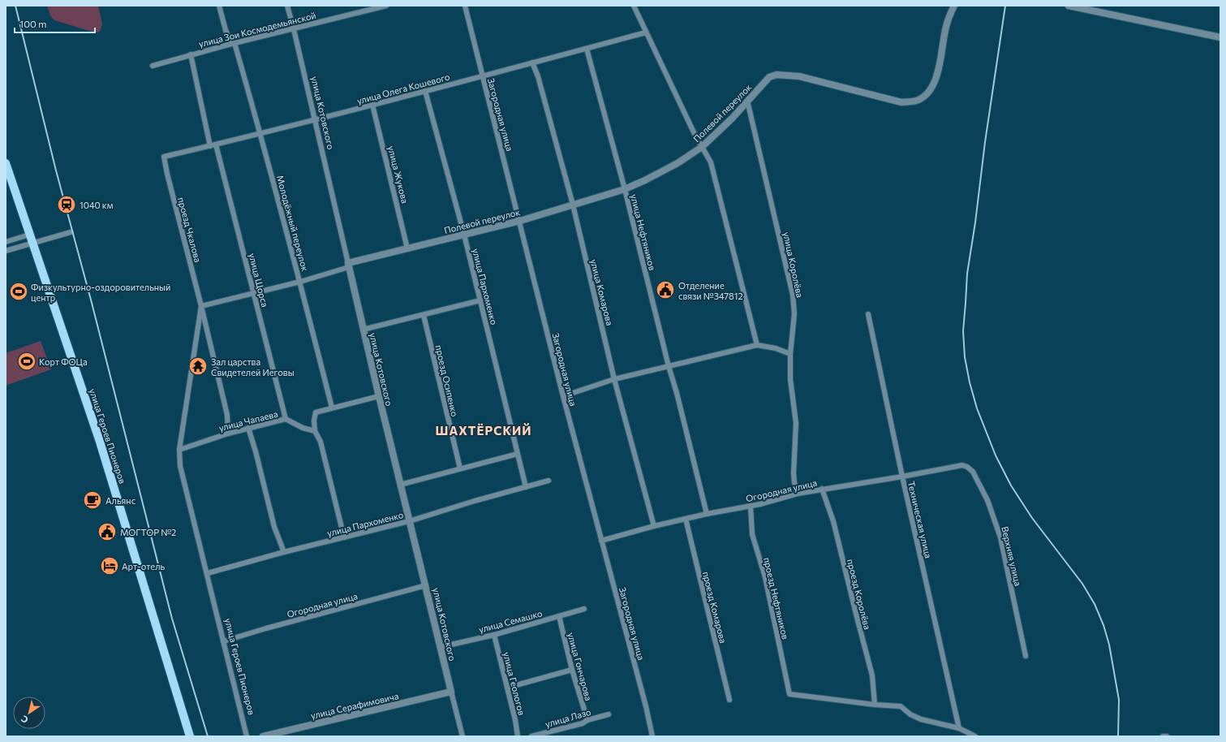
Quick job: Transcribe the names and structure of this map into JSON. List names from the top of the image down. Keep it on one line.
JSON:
{"streets":{"main road":["улица Героев Пионеров"],"street":["улица Зои Космодемьянской","улица Олега Кошевого","улица Котовского","Полевой переулок","Загородная улица","улица Жукова","Молодёжный переулок","проезд Чкалова","улица Нефтяников","улица Королёва","улица Щорса","улица Пархоменко","улица Комарова","проезд Осипенко","улица Чапаева","Огородная улица","Техническая улица","Верхняя улица","проезд Королёва","проезд Нефтяников","проезд Комарова","улица Семашко","улица Гончарова","улица Геологов","улица Серафимовича","улица Лазо"]},"crossings":[["улица Зои Космодемьянской","улица Котовского"],["улица Зои Космодемьянской","Молодёжный переулок"],["улица Олега Кошевого","улица Котовского"],["улица Олега Кошевого","Загородная улица"],["улица Олега Кошевого","улица Жукова"],["улица Олега Кошевого","Молодёжный переулок"],["улица Олега Кошевого","проезд Чкалова"],["улица Олега Кошевого","улица Нефтяников"],["улица Олега Кошевого","улица Щорса"],["улица Олега Кошевого","улица Пархоменко"],["улица Олега Кошевого","улица Комарова"],["улица Котовского","Полевой переулок"],["улица Котовского","улица Пархоменко"],["улица Котовского","Огородная улица"],["улица Котовского","улица Семашко"],["улица Котовского","улица Серафимовича"],["Полевой переулок","Загородная улица"],["Полевой переулок","улица Жукова"],["Полевой переулок","Молодёжный переулок"],["Полевой переулок","проезд Чкалова"],["Полевой переулок","улица Нефтяников"],["Полевой переулок","улица Королёва"],["Полевой переулок","улица Щорса"],["Полевой переулок","улица Пархоменко"],["Полевой переулок","улица Комарова"],["Загородная улица","Огородная улица"],["проезд Чкалова","улица Чапаева"],["проезд Чкалова","улица Героев Пионеров"],["улица Нефтяников","Огородная улица"],["улица Королёва","Огородная улица"],["улица Щорса","улица Чапаева"],["улица Пархоменко","улица Героев Пионеров"],["улица Комарова","Огородная улица"],["улица Чапаева","улица Героев Пионеров"],["улица Героев Пионеров","Огородная улица"],["Огородная улица","Техническая улица"],["Огородная улица","Верхняя улица"],["Огородная улица","проезд Королёва"],["Огородная улица","проезд Нефтяников"],["Огородная улица","проезд Комарова"],["проезд Королёва","проезд Нефтяников"],["улица Семашко","улица Гончарова"],["улица Семашко","улица Геологов"],["улица Гончарова","улица Лазо"]],"districts":["ШАХТЁРСКИЙ"],"places":{"station":["1040 км"],"public building":["Отделение связи №347812","МОГТОР №2"],"sports":["Физкультурно-оздоровительный центр","Корт ФОЦа"],"temple":["Зал царства Свидетелей Иеговы"],"cafe":["Альянс"],"hotel":["Арт-отель"]},"scale_bar":"100 m","north":"bottom left"}
